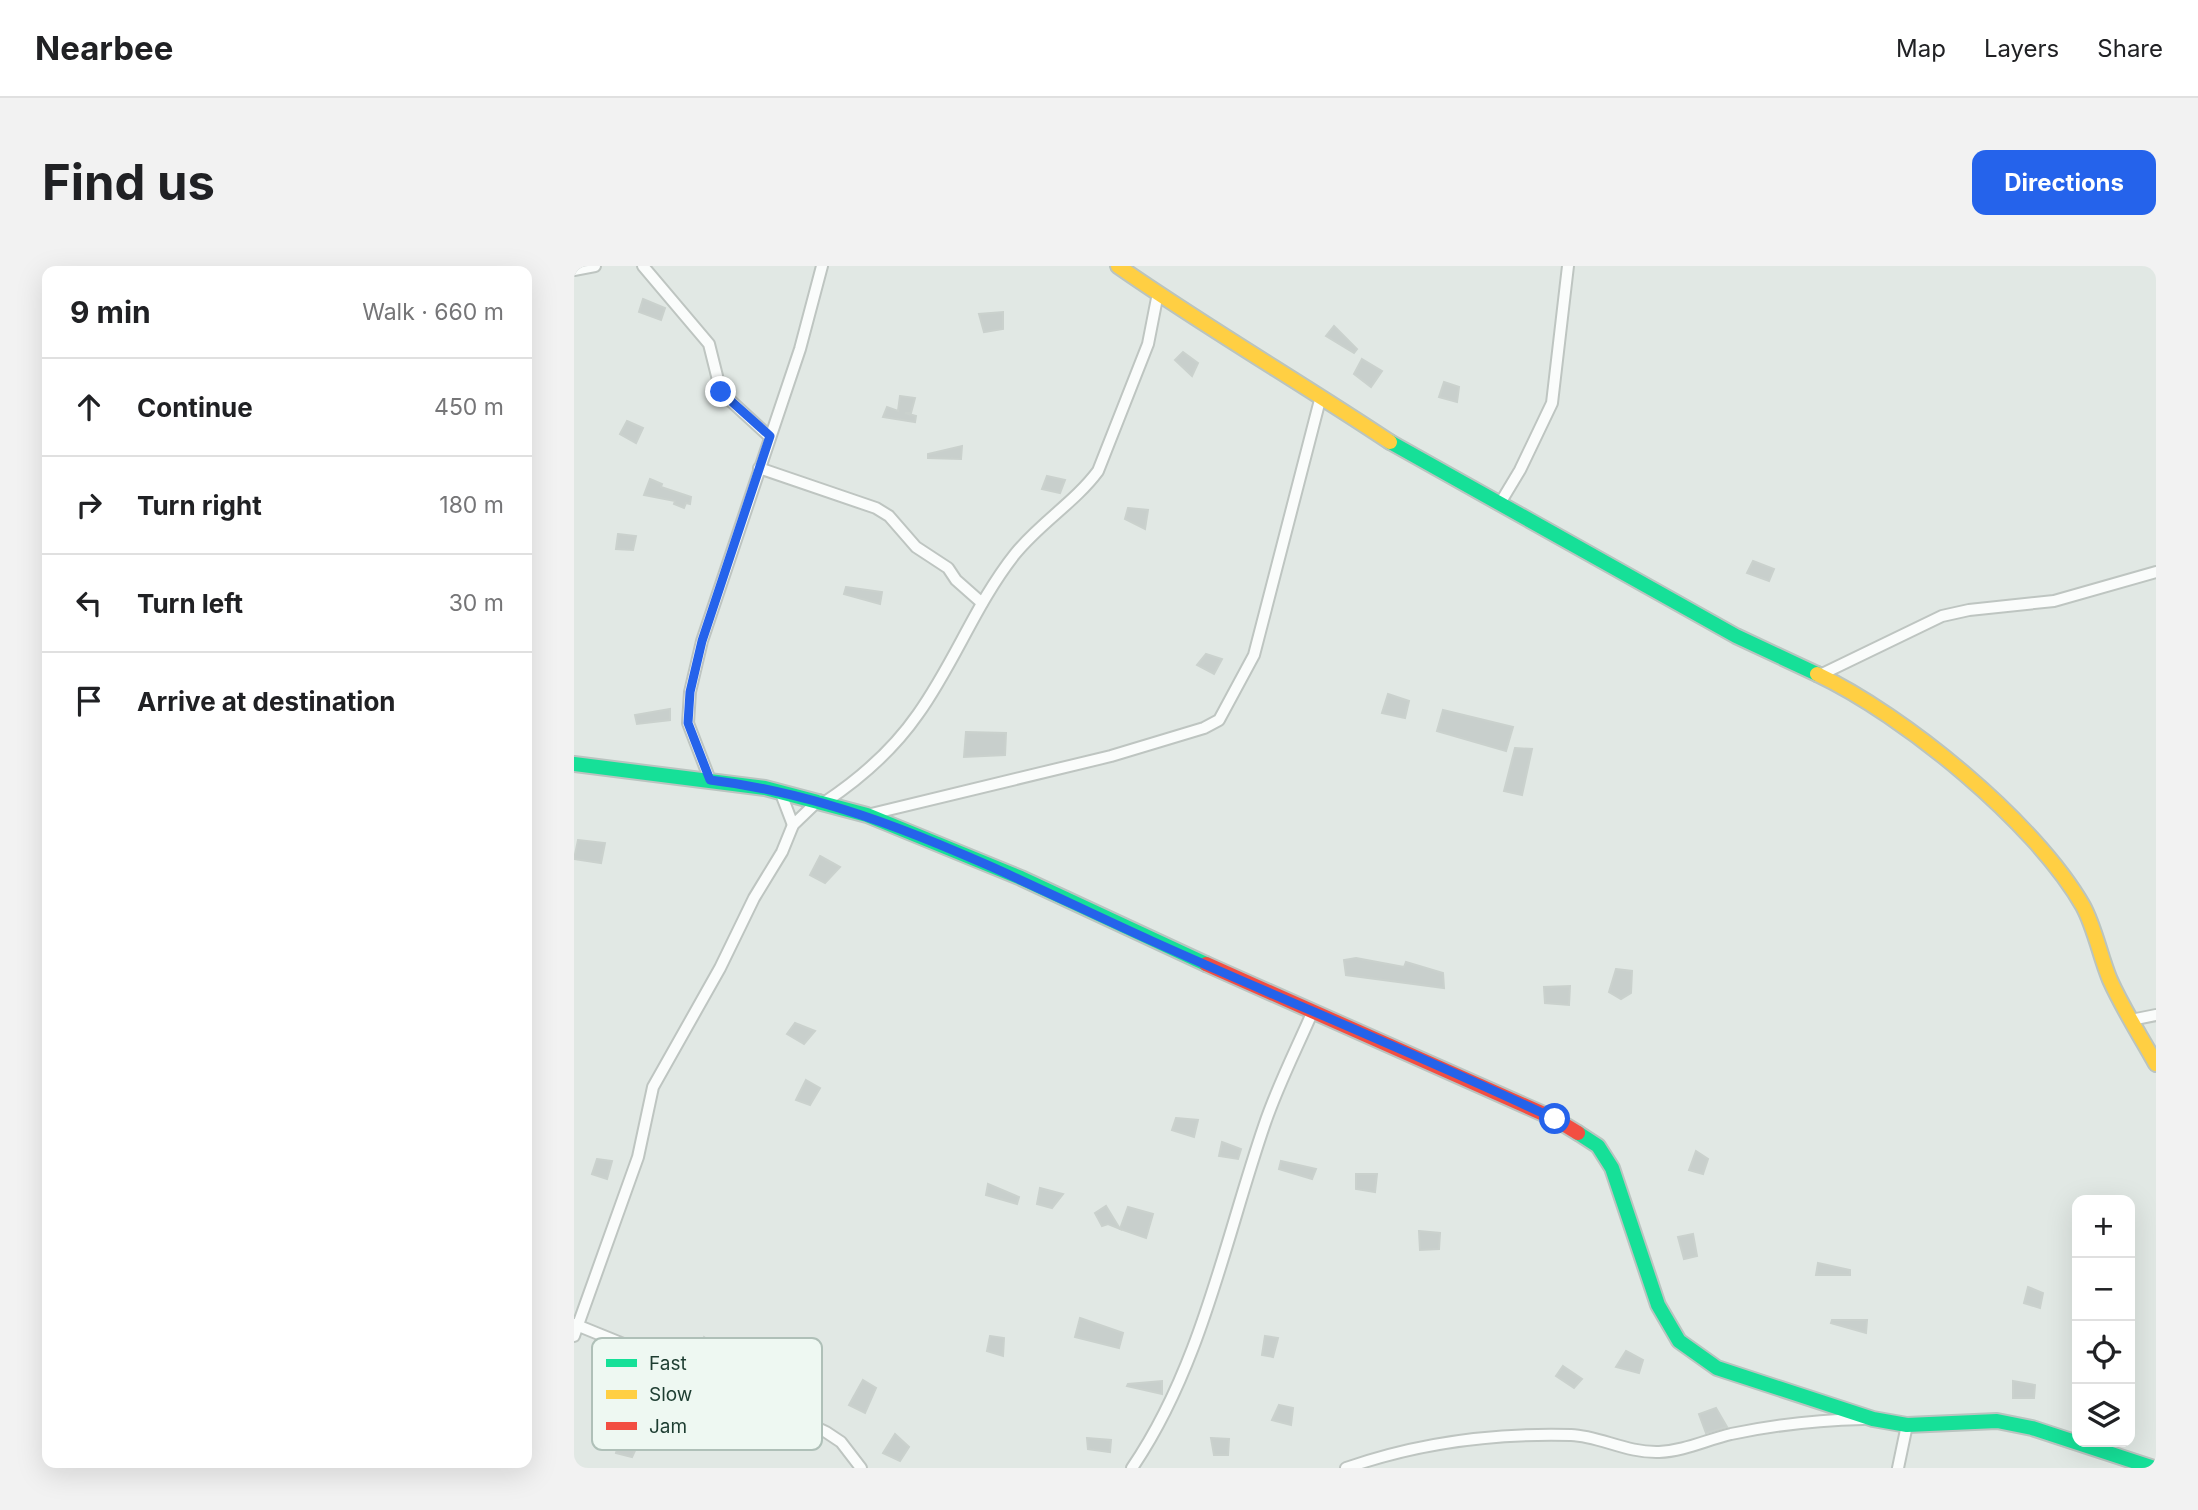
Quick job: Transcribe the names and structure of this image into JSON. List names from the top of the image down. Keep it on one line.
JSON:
{"legend":["Fast","Slow","Jam"],"page":{"header":"Nearbee","nav":["Map","Layers","Share"],"buttons":"Directions","title":"Find us","heading":["9 min","Walk · 660 m"],"list":[["Continue","450 m"],["Turn right","180 m"],["Turn left","30 m"],"Arrive at destination"],"map_buttons":["+","−"]}}
